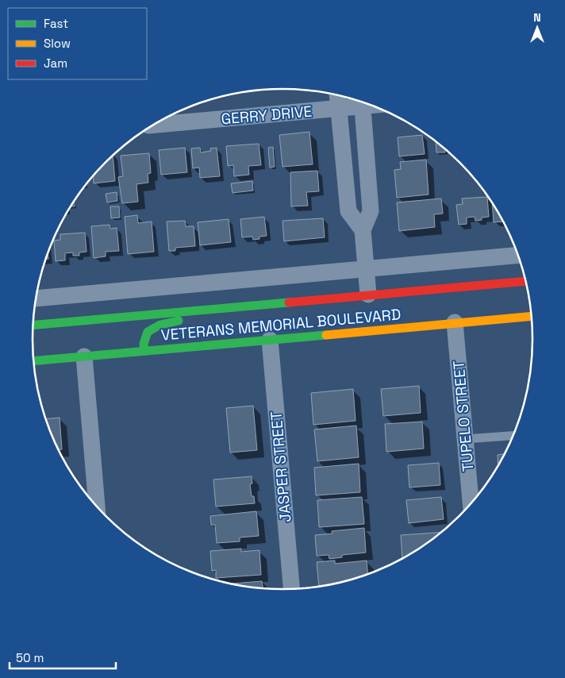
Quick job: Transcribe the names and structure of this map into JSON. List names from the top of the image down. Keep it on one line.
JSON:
{"streets":{"main road":["VETERANS MEMORIAL BOULEVARD"],"street":["GERRY DRIVE","TUPELO STREET","JASPER STREET"]},"crossings":[["VETERANS MEMORIAL BOULEVARD","TUPELO STREET"],["VETERANS MEMORIAL BOULEVARD","JASPER STREET"]],"legend":["Fast","Slow","Jam"],"scale_bar":"50 m","north":"top"}
